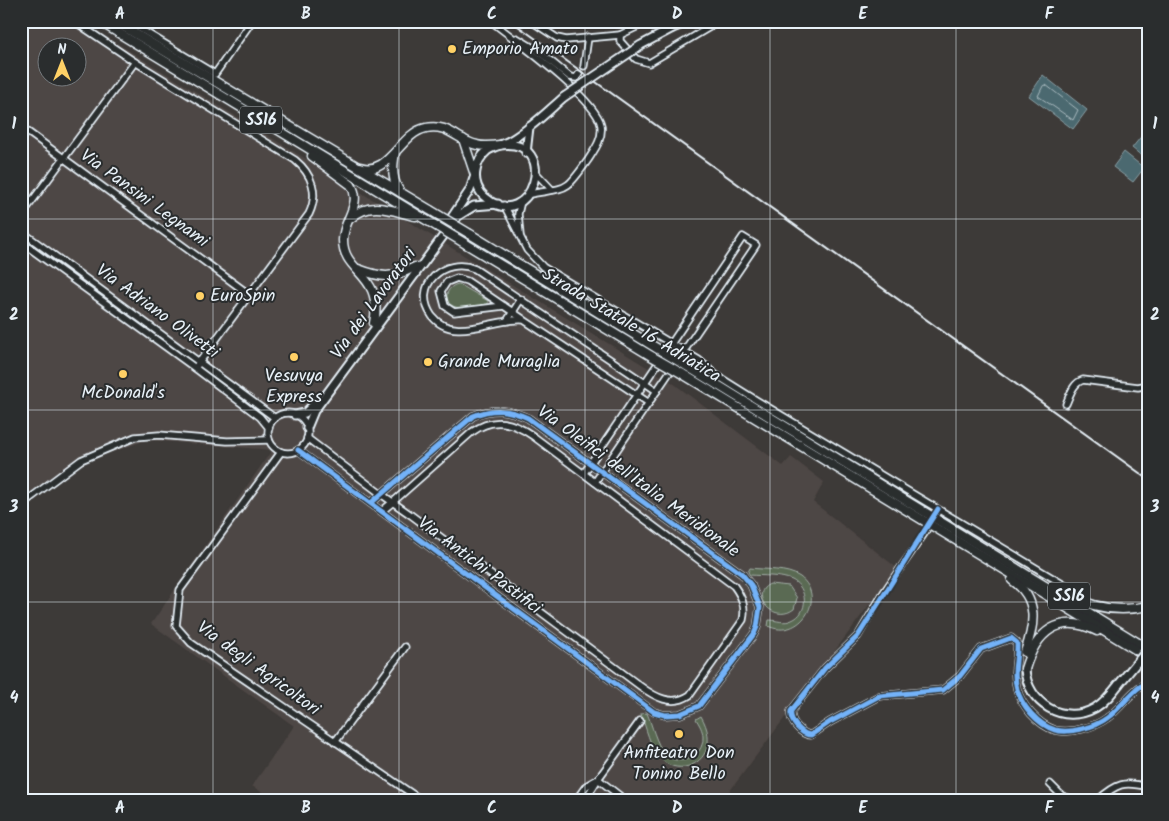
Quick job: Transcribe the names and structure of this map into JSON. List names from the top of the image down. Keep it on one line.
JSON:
{"streets":{"highway":["SS16","Strada Statale 16 Adriatica"],"main road":["Via dei Lavoratori"],"street":["Via Pansini Legnami","Via Adriano Olivetti","Via Oleifici dell'Italia Meridionale","Via Antichi Pastifici","Via degli Agricoltori"]},"crossings":[["SS16","Strada Statale 16 Adriatica"],["Via Adriano Olivetti","Via Antichi Pastifici"],["Via Adriano Olivetti","Via degli Agricoltori"],["Via Oleifici dell'Italia Meridionale","Via Antichi Pastifici"],["Via Antichi Pastifici","Via degli Agricoltori"]],"places":["Emporio Amato","EuroSpin","Vesuvya Express","Grande Muraglia","McDonald's","Anfiteatro Don Tonino Bello"],"north":"top","grid":{"columns":["A","B","C","D","E","F"],"rows":["1","2","3","4"]}}
